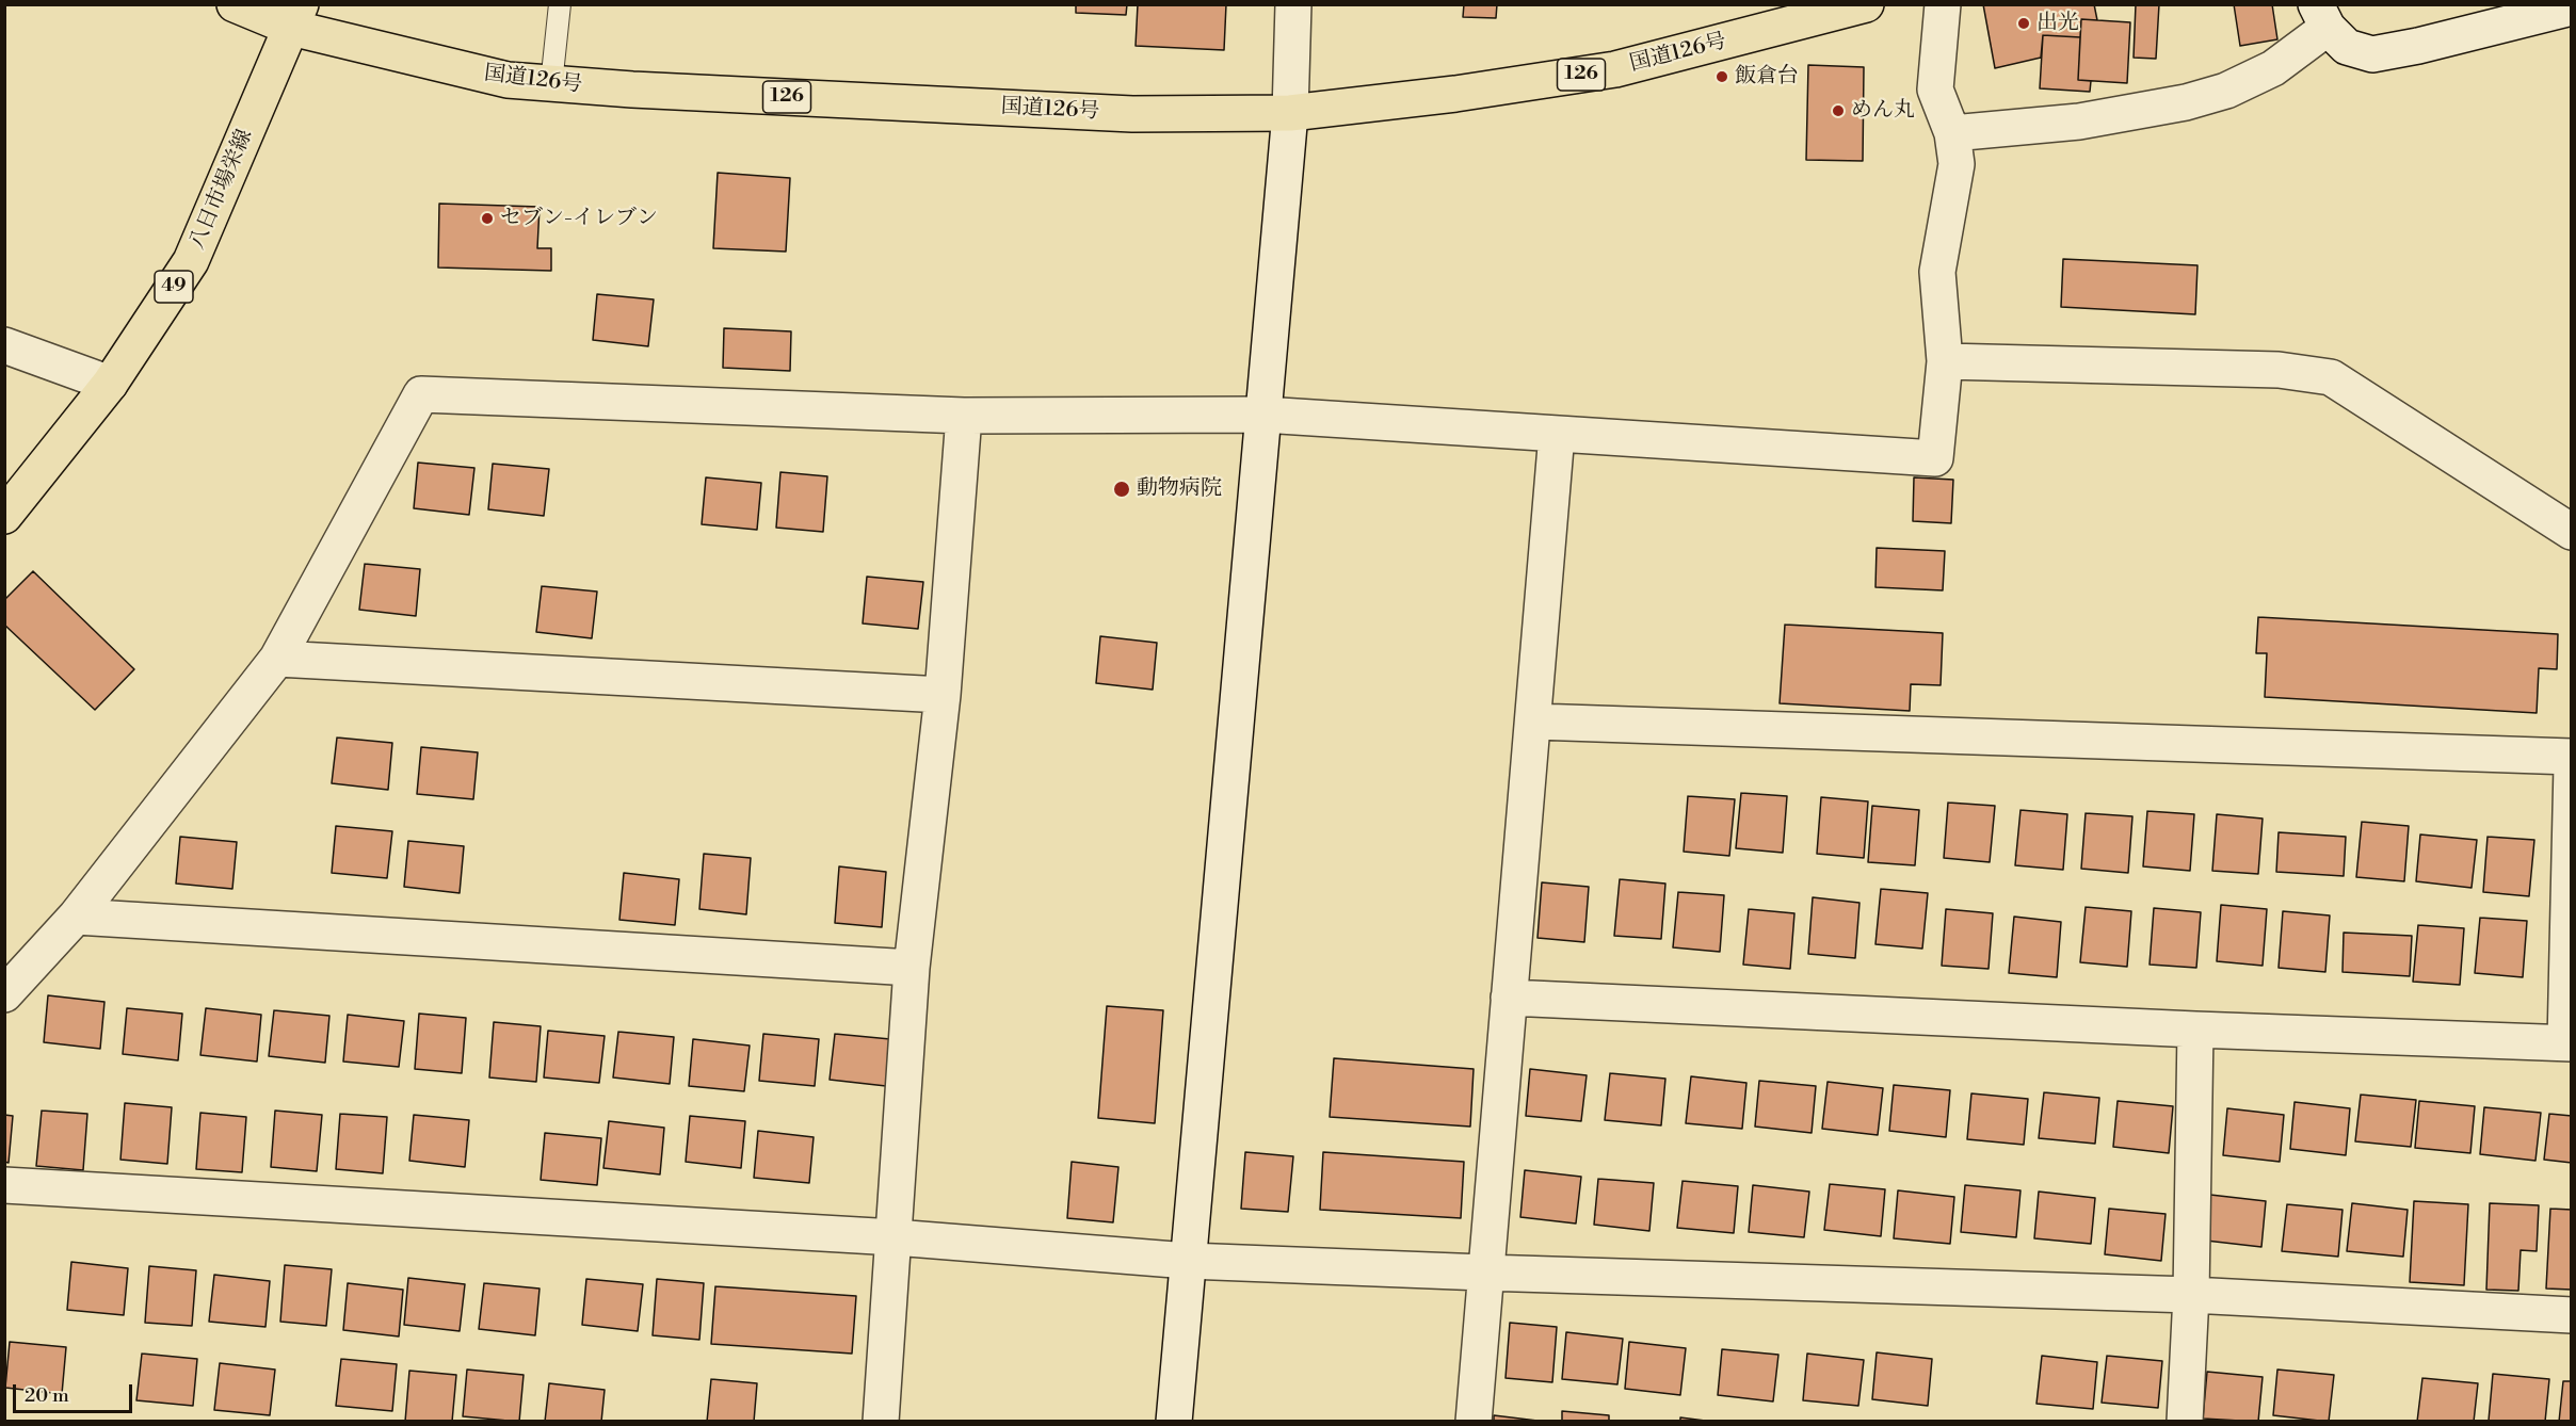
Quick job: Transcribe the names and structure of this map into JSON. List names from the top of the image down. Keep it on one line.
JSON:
{"streets":{"main road":["国道126号","126","八日市場栄線","49"]},"crossings":[["国道126号","八日市場栄線"]],"places":["出光","飯倉台","めん丸","セブン-イレブン","動物病院"],"scale_bar":"20 m"}
